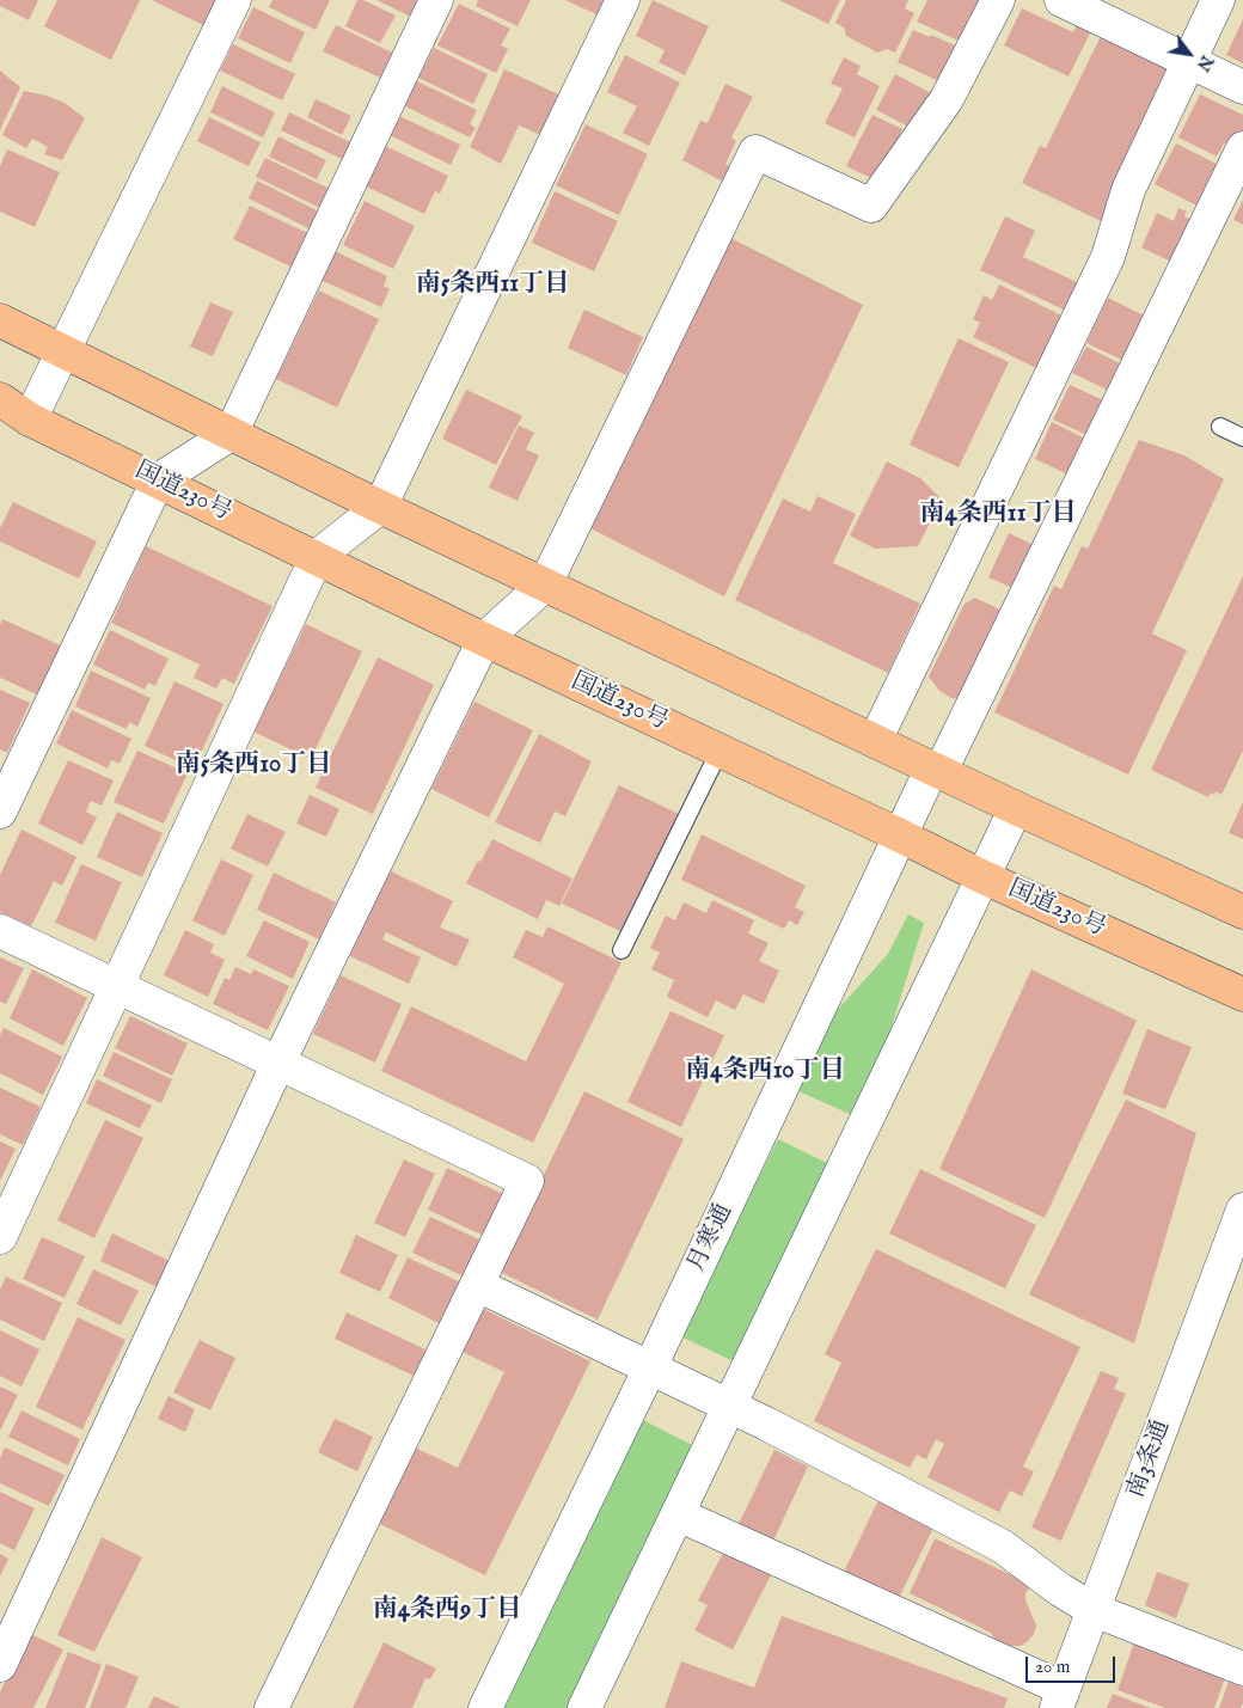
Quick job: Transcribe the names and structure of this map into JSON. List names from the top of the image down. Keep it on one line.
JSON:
{"streets":{"highway":["国道230号"],"street":["月寒通","南3条通"]},"crossings":[["国道230号","月寒通"]],"districts":["南5条西11丁目","南4条西11丁目","南5条西10丁目","南4条西10丁目","南4条西9丁目"],"scale_bar":"20 m","north":"bottom right"}
